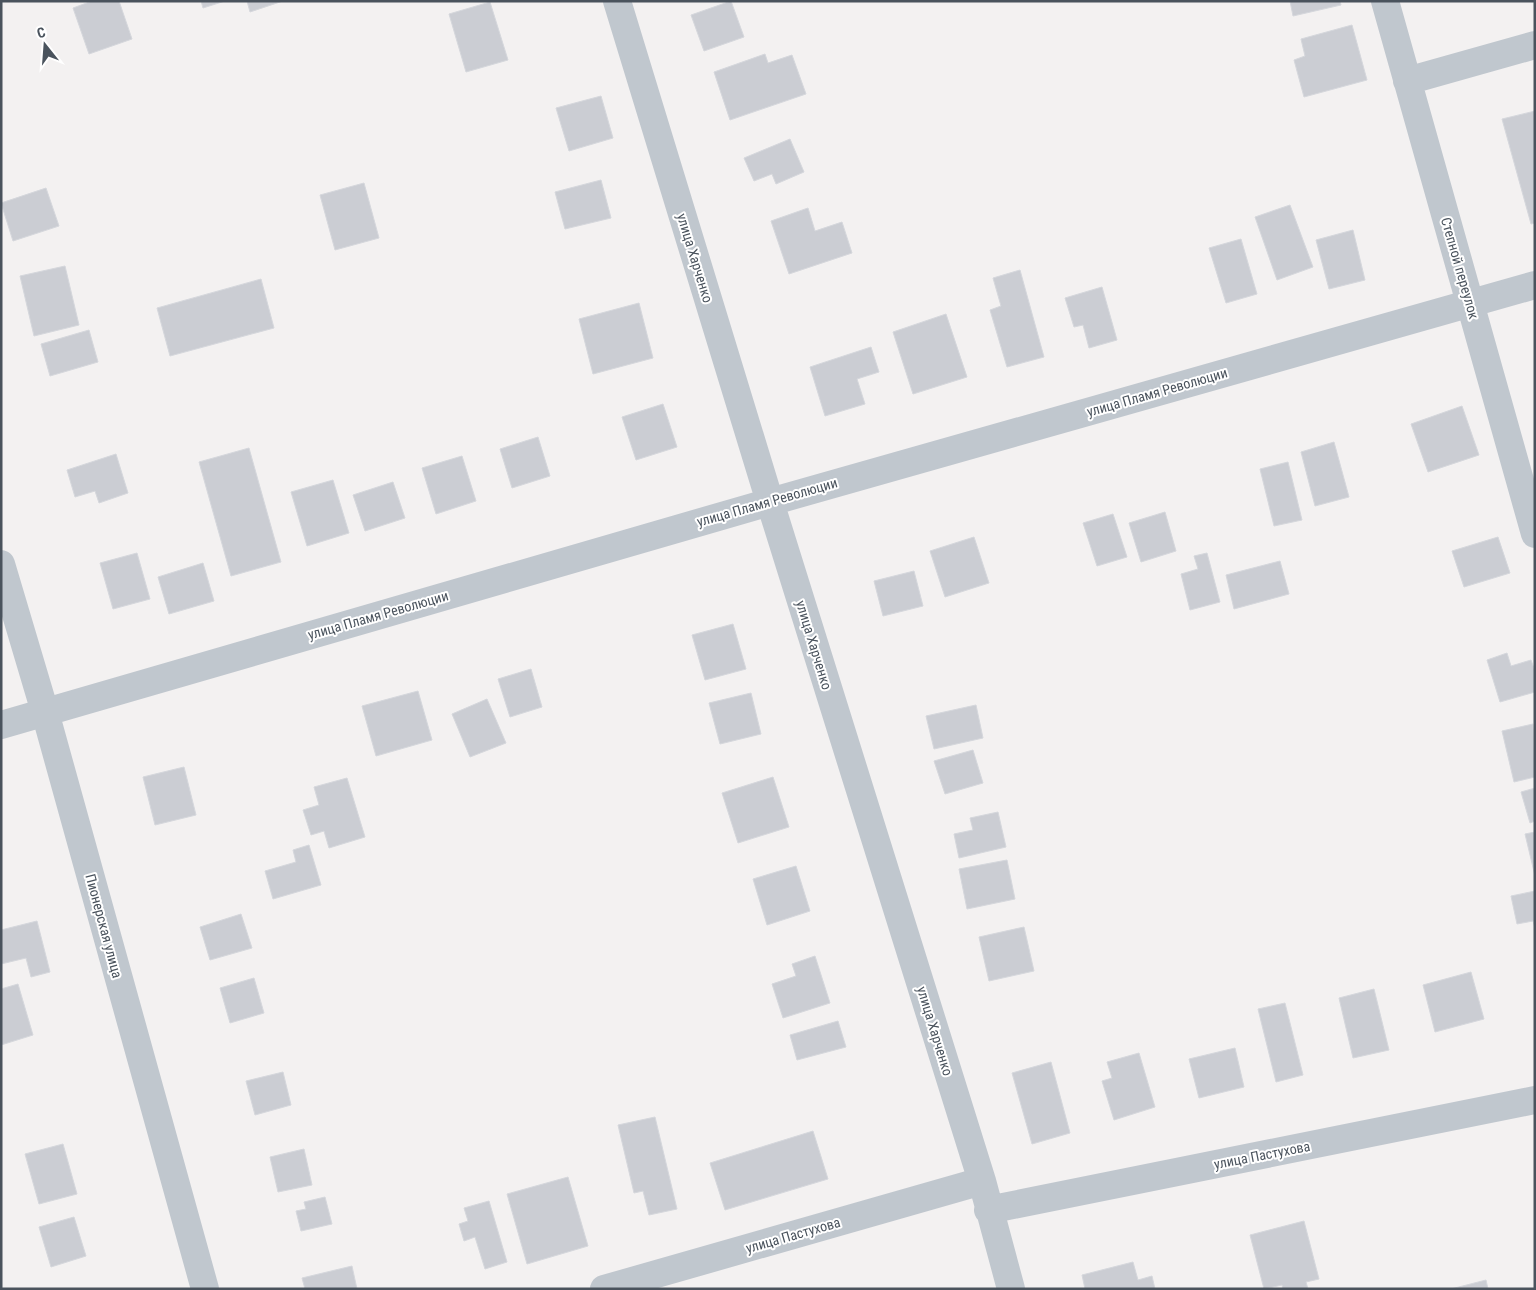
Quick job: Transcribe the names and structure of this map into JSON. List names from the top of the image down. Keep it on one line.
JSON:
{"streets":{"street":["улица Харченко","Степной переулок","улица Пламя Революции","Пионерская улица","улица Пастухова"]},"crossings":[["улица Харченко","улица Пламя Революции"],["улица Харченко","улица Пастухова"],["Степной переулок","улица Пламя Революции"],["улица Пламя Революции","Пионерская улица"]],"north":"top"}
